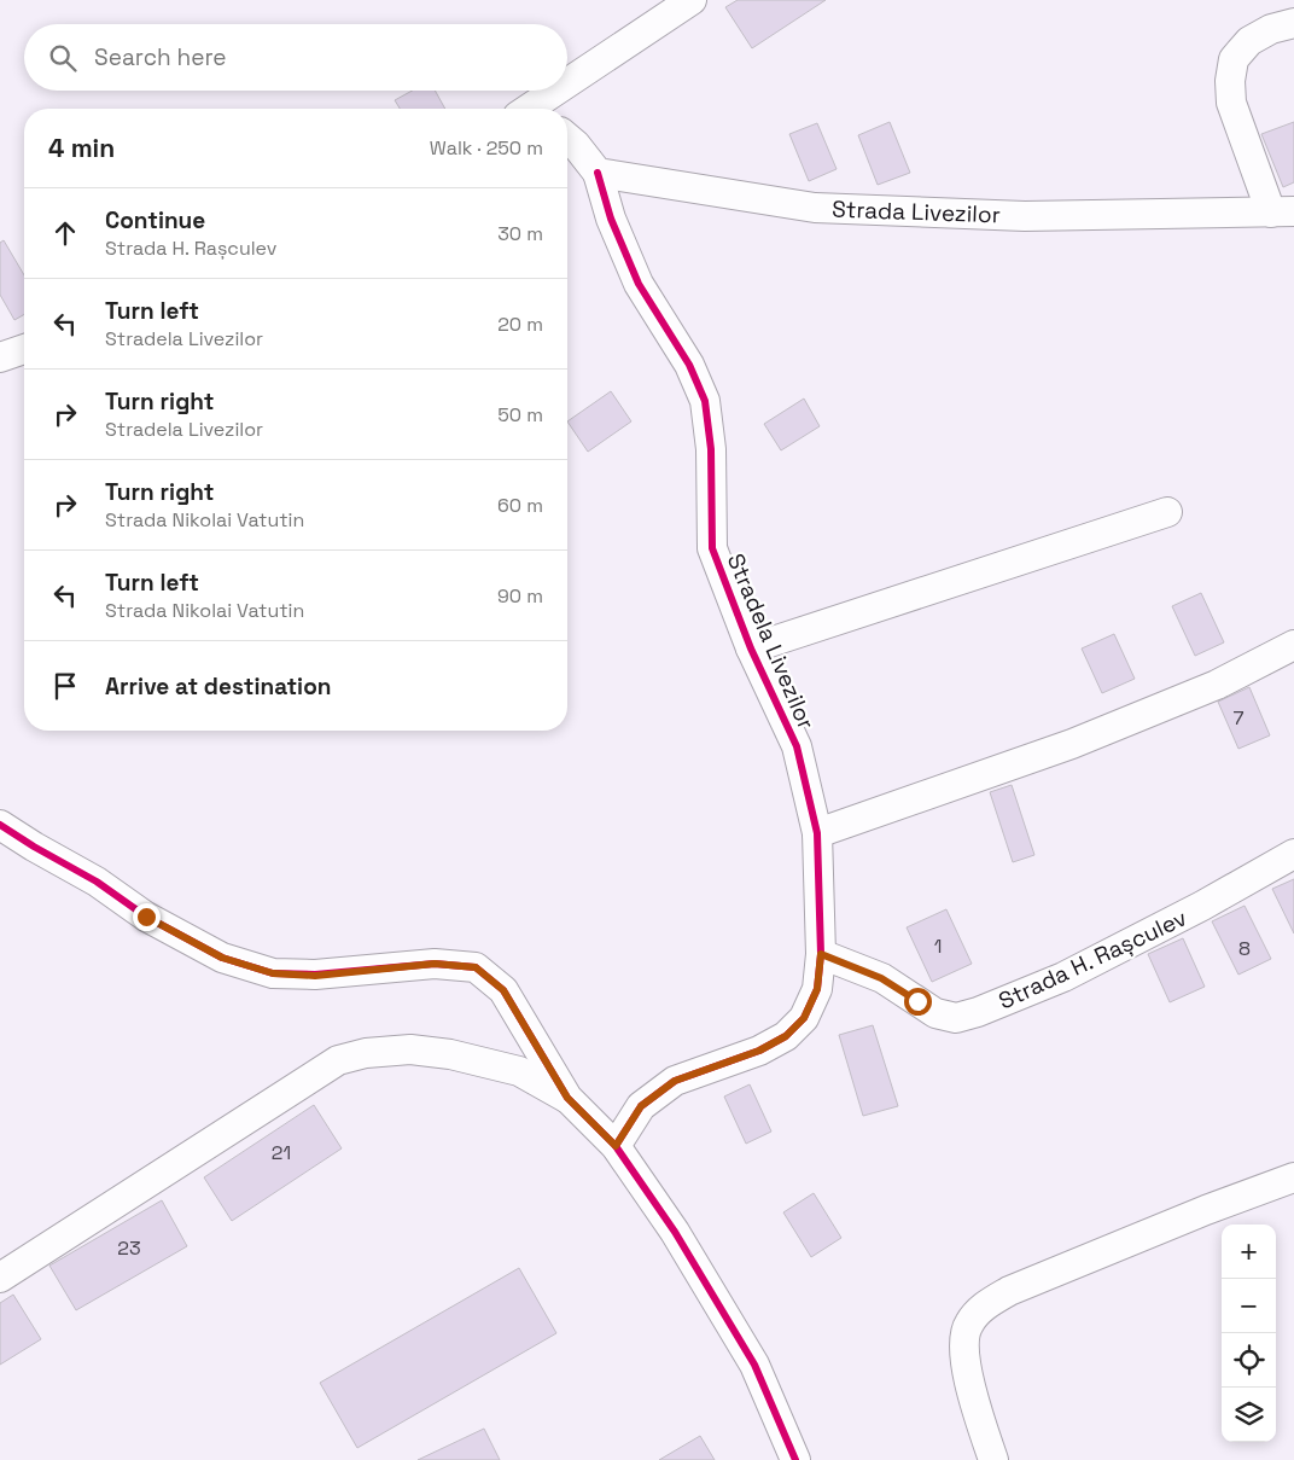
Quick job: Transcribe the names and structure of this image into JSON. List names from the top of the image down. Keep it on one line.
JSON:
{"streets":{"street":["Strada Livezilor","Stradela Livezilor","Strada H. Rașculev"]},"crossings":[["Strada Livezilor","Stradela Livezilor"],["Stradela Livezilor","Strada H. Rașculev"]],"house_numbers":["7","1","8","21","23"],"page":{"search":"Search here","heading":["4 min","Walk · 250 m"],"list":[["Continue","Strada H. Rașculev","30 m"],["Turn left","Stradela Livezilor","20 m"],["Turn right","Stradela Livezilor","50 m"],["Turn right","Strada Nikolai Vatutin","60 m"],["Turn left","Strada Nikolai Vatutin","90 m"],"Arrive at destination"],"map_buttons":["+","−"]}}
